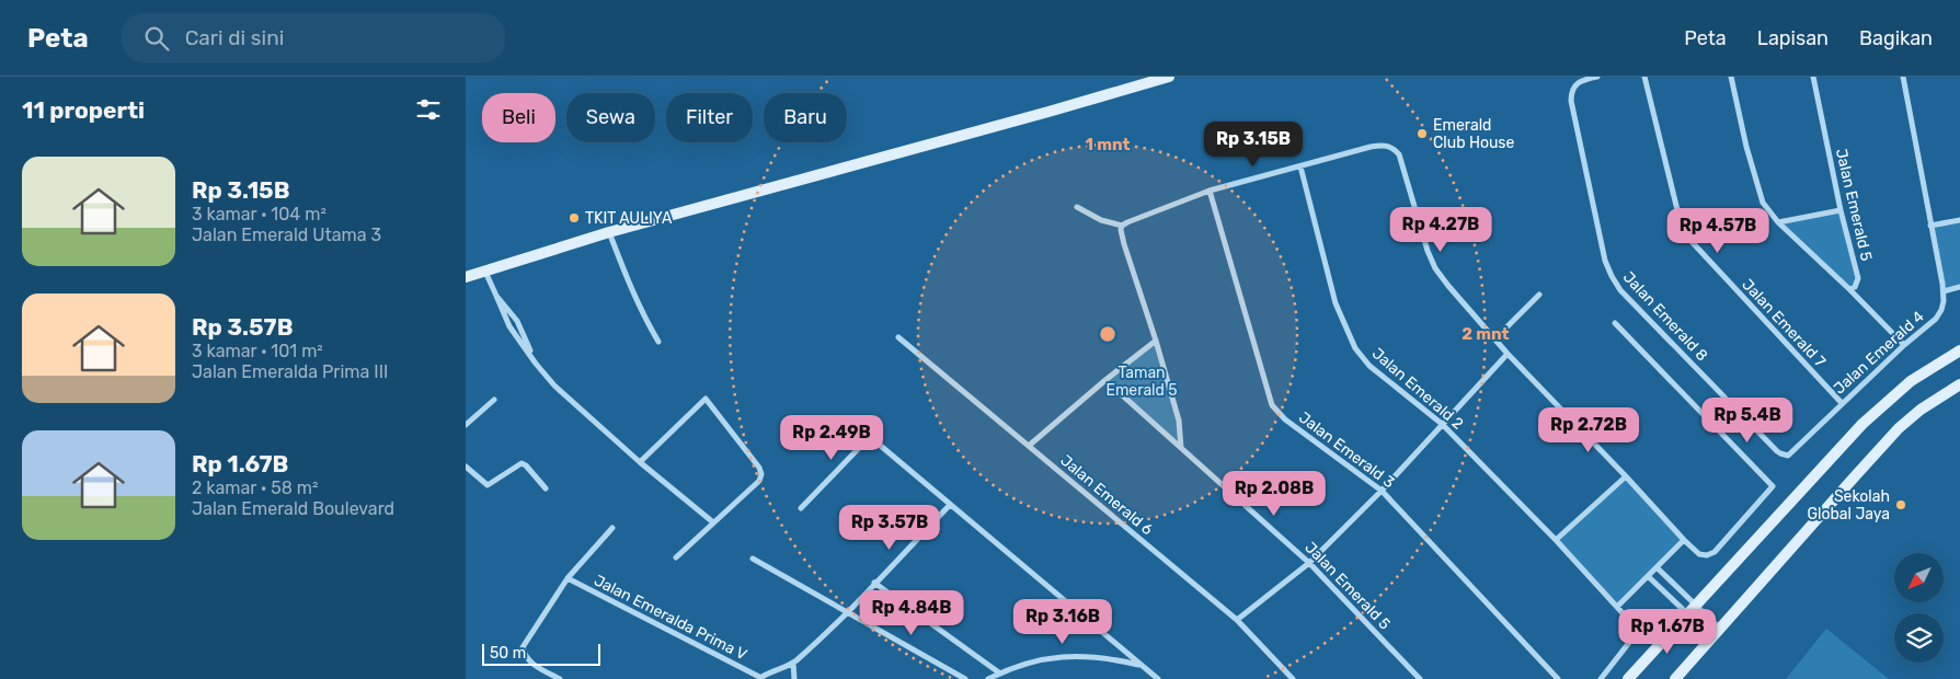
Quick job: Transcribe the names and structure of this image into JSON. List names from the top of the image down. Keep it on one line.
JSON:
{"streets":{"street":["Jalan Emerald 5","Jalan Emerald 8","Jalan Emerald 7","Jalan Emerald 4","Jalan Emerald 2","Jalan Emerald 3","Jalan Emerald 6","Jalan Emeralda Prima V"]},"crossings":[["Jalan Emerald 8","Jalan Emerald 4"],["Jalan Emerald 7","Jalan Emerald 4"]],"parks":["Taman Emerald 5"],"places":["Emerald Club House","TKIT AULIYA","Sekolah Global Jaya"],"scale_bar":"50 m","north":"bottom left","page":{"header":"Peta","search":"Cari di sini","nav":["Peta","Lapisan","Bagikan"],"heading":"11 properti","chip":["Beli","Sewa","Filter","Baru"],"price":["Rp 3.15B","Rp 4.27B","Rp 4.57B","Rp 5.4B","Rp 2.72B","Rp 2.49B","Rp 2.08B","Rp 3.57B","Rp 4.84B","Rp 3.16B","Rp 1.67B"],"list":[{"name":"Rp 3.15B","note":"3 kamar · 104 m² · Jalan Emerald Utama 3"},{"name":"Rp 3.57B","note":"3 kamar · 101 m² · Jalan Emeralda Prima III"},{"name":"Rp 1.67B","note":"2 kamar · 58 m² · Jalan Emerald Boulevard"}],"scale":"50 m"},"rings":["1 mnt","2 mnt"]}
